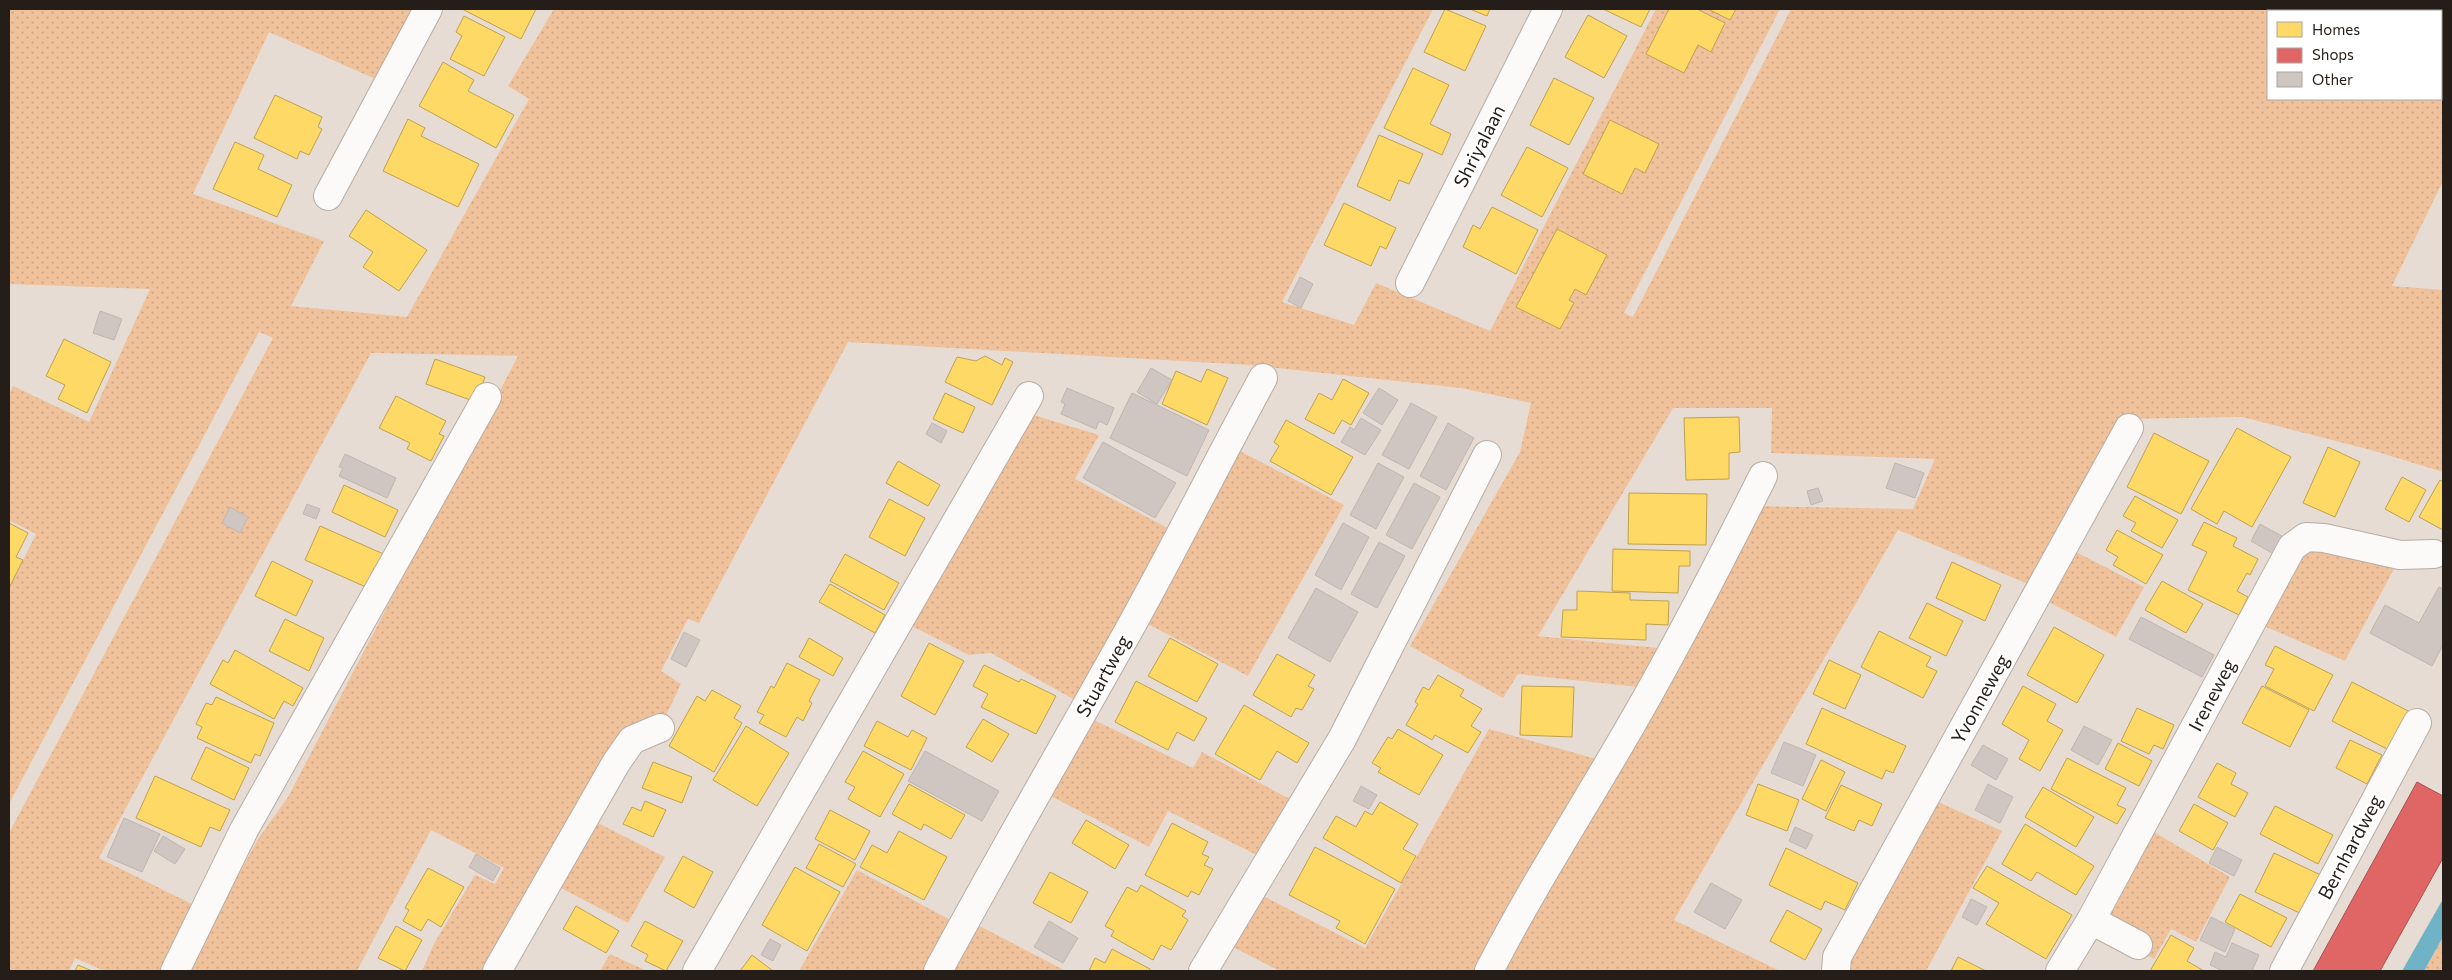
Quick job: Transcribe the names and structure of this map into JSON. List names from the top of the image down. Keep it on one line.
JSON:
{"streets":{"street":["Shriyalaan","Stuartweg","Ireneweg","Yvonneweg","Bernhardweg"]},"legend":["Homes","Shops","Other"]}
